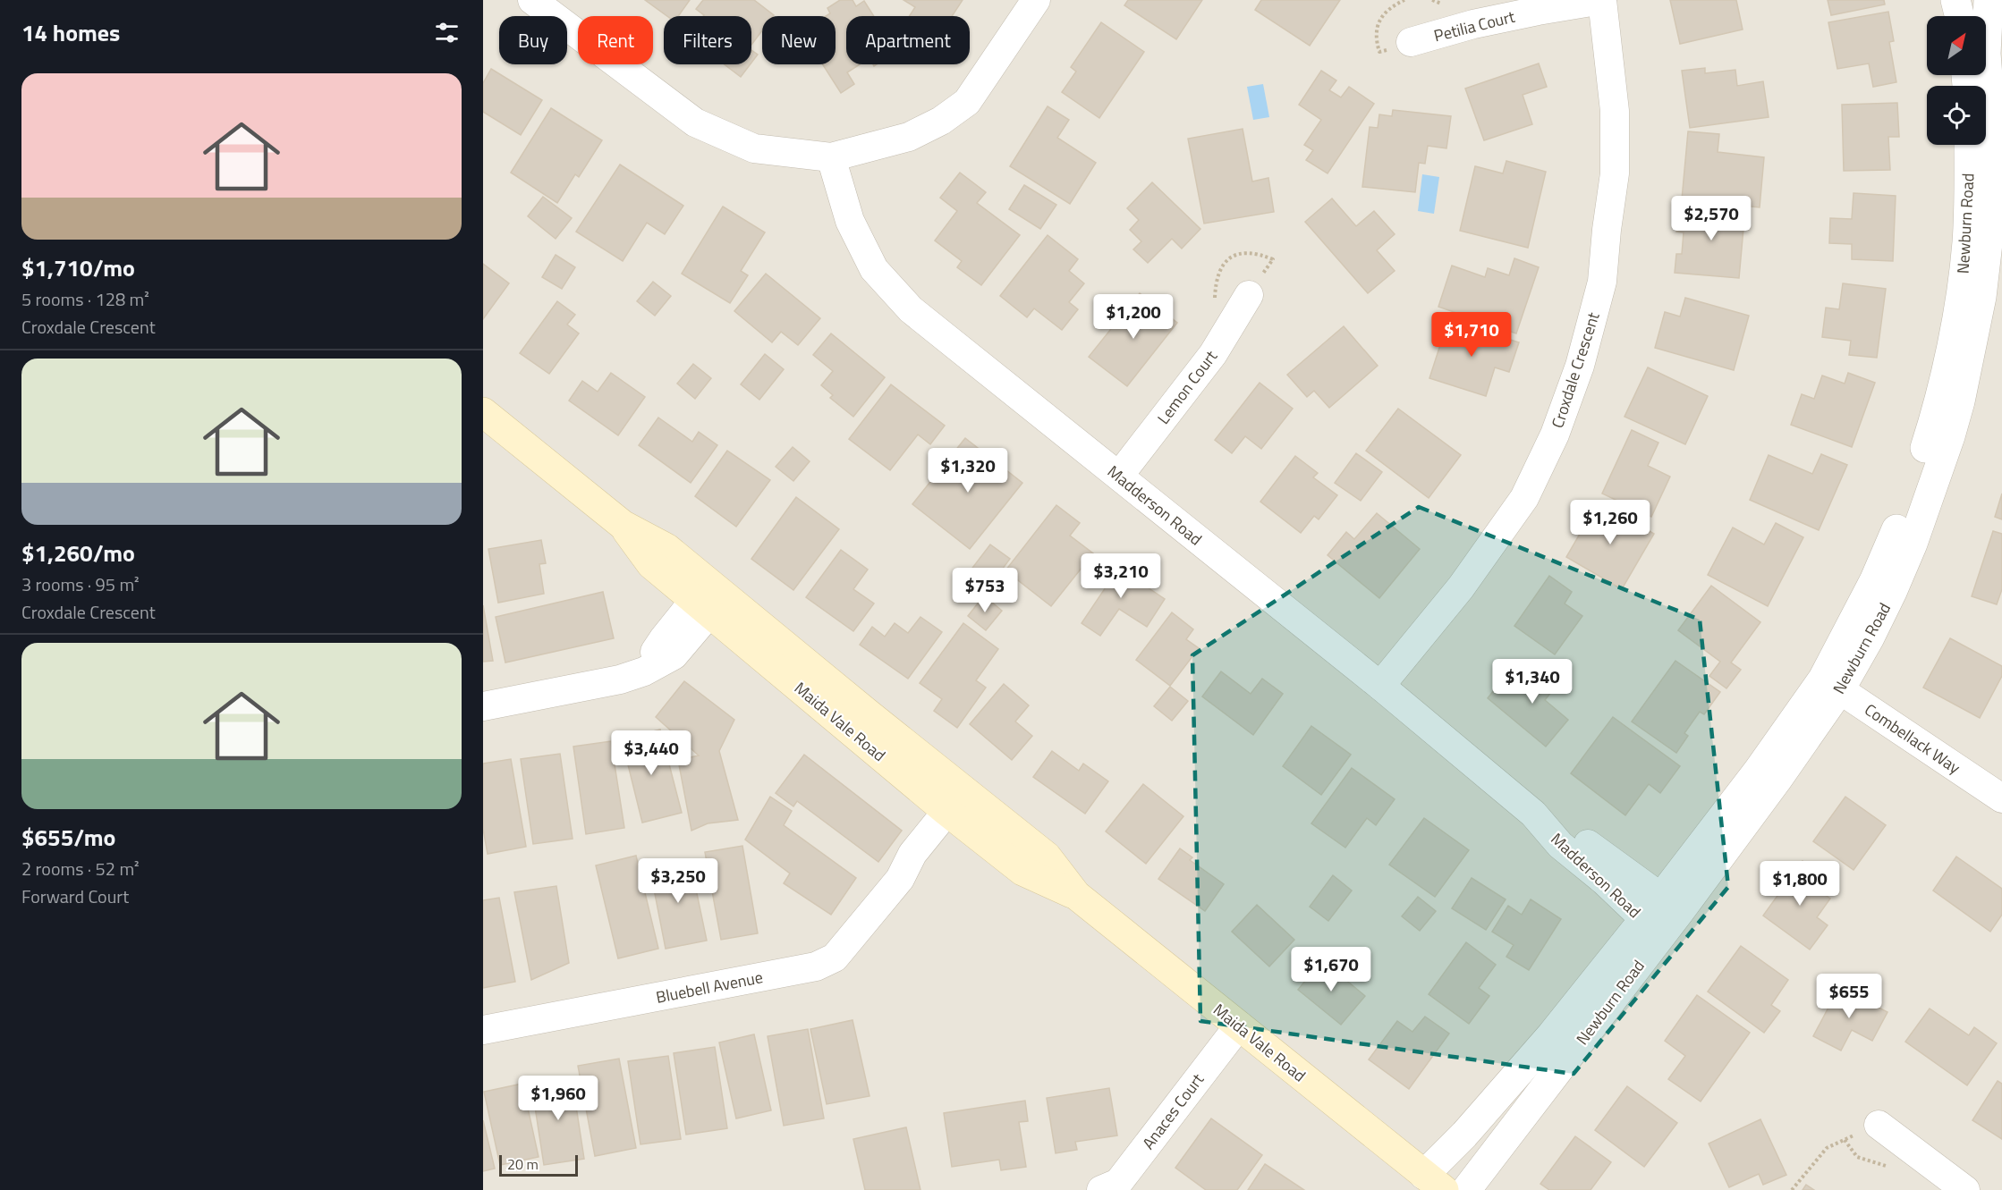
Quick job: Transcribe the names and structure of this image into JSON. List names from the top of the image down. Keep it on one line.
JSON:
{"streets":{"main road":["Maida Vale Road"],"street":["Petilia Court","Newburn Road","Croxdale Crescent","Lemon Court","Madderson Road","Combellack Way","Bluebell Avenue","Anaces Court"]},"crossings":[["Petilia Court","Croxdale Crescent"],["Newburn Road","Madderson Road"],["Newburn Road","Maida Vale Road"],["Newburn Road","Combellack Way"],["Croxdale Crescent","Madderson Road"],["Lemon Court","Madderson Road"],["Maida Vale Road","Bluebell Avenue"],["Maida Vale Road","Anaces Court"]],"scale_bar":"20 m","north":"top right","page":{"heading":"14 homes","chip":["Buy","Rent","Filters","New","Apartment"],"list":[{"name":"$1,710/mo","note":"5 rooms · 128 m² · Croxdale Crescent"},{"name":"$1,260/mo","note":"3 rooms · 95 m² · Croxdale Crescent"},{"name":"$655/mo","note":"2 rooms · 52 m² · Forward Court"}],"price":["$2,570","$1,200","$1,710","$1,320","$1,260","$3,210","$753","$1,340","$3,440","$3,250","$1,800","$1,670","$655","$1,960"],"scale":"20 m"}}
